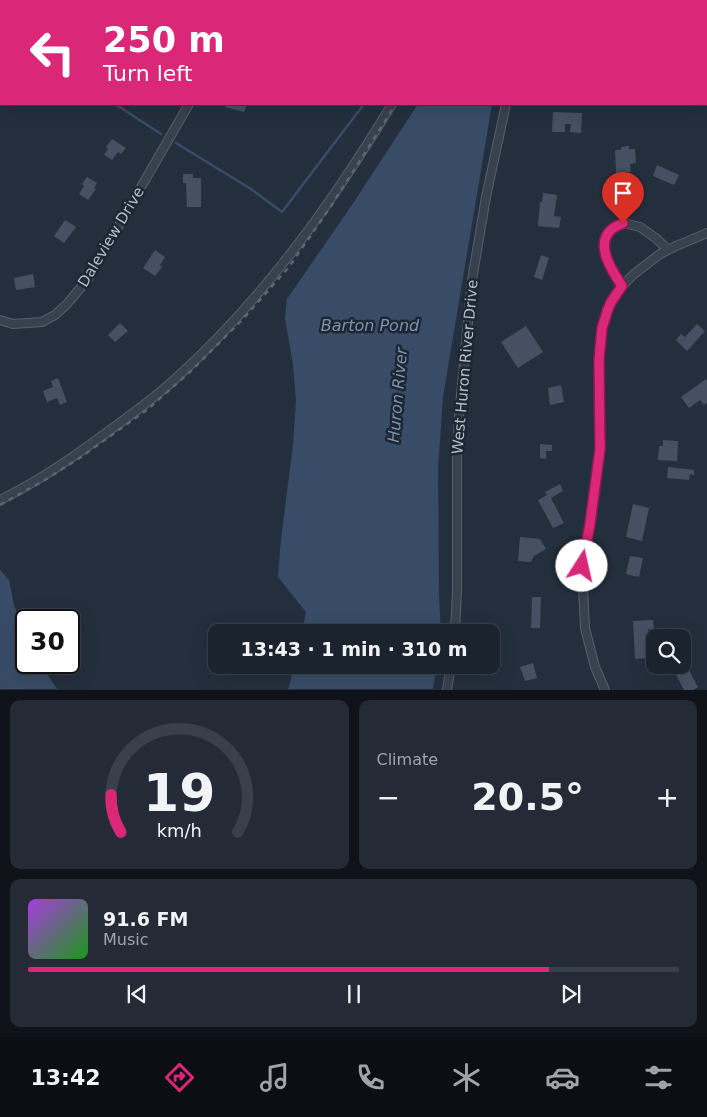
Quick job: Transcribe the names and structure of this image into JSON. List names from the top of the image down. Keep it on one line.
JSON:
{"streets":{"street":["Daleview Drive","West Huron River Drive"]},"water":["Barton Pond","Huron River"],"page":{"turn":["250 m","Turn left"],"limit":"30","trip":"13:43 · 1 min · 310 m","tile":"Climate","heat":["−","20.5°","+"],"song":["91.6 FM","Music"],"tabs":"13:42","gauge":["19","km/h"]}}
